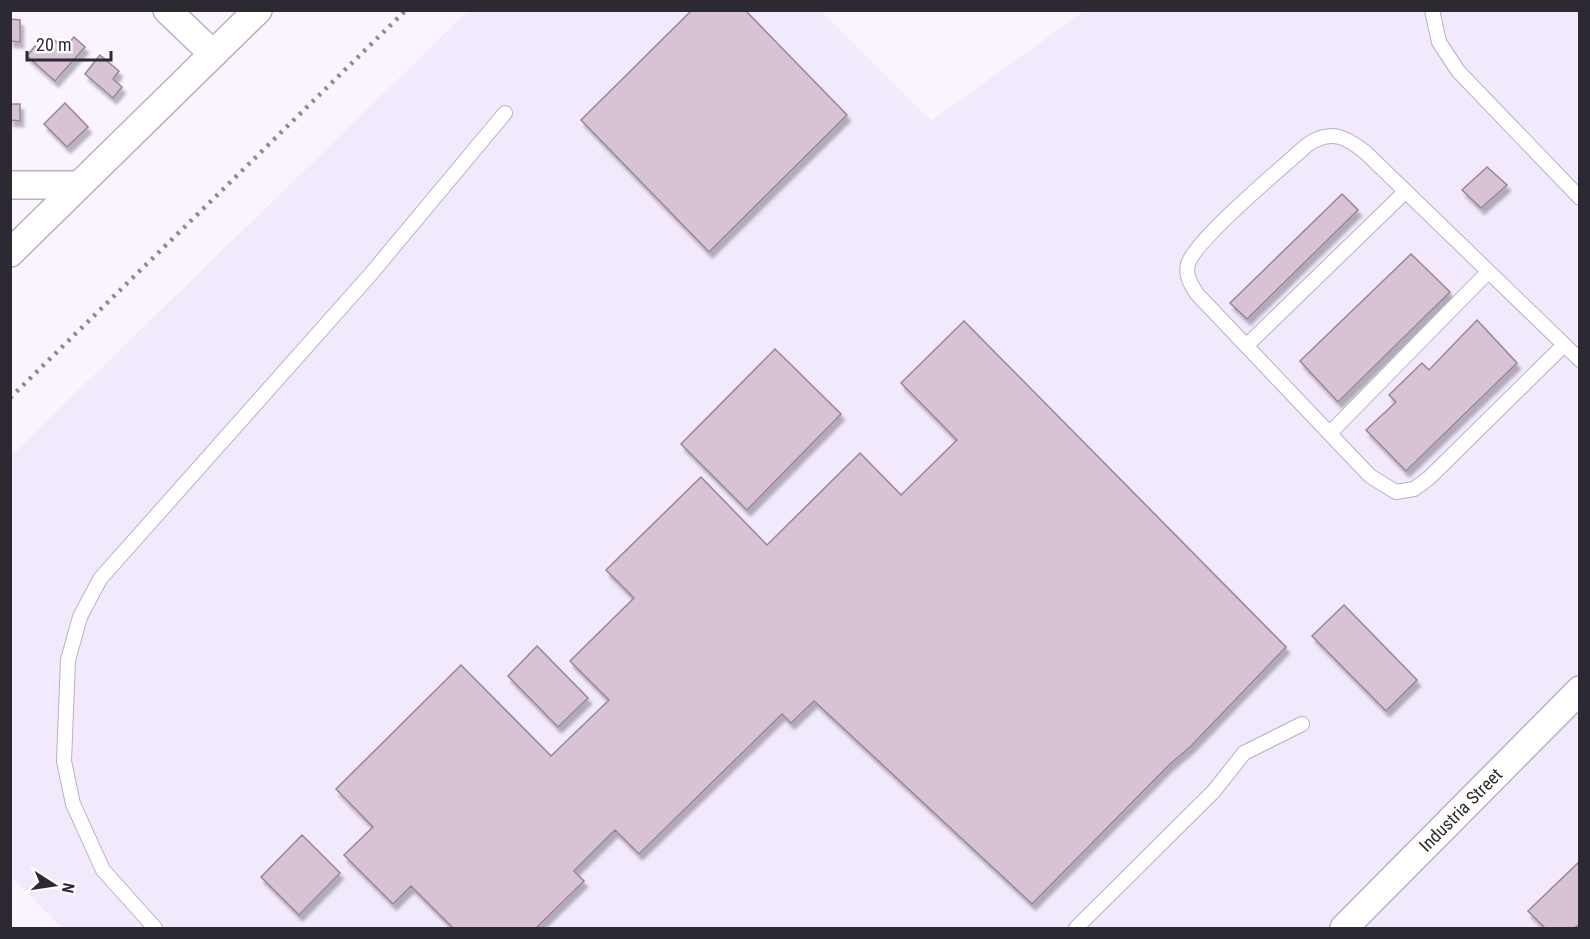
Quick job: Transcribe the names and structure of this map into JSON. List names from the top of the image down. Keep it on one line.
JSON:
{"streets":{"street":["Industria Street"]},"scale_bar":"20 m","north":"right"}
